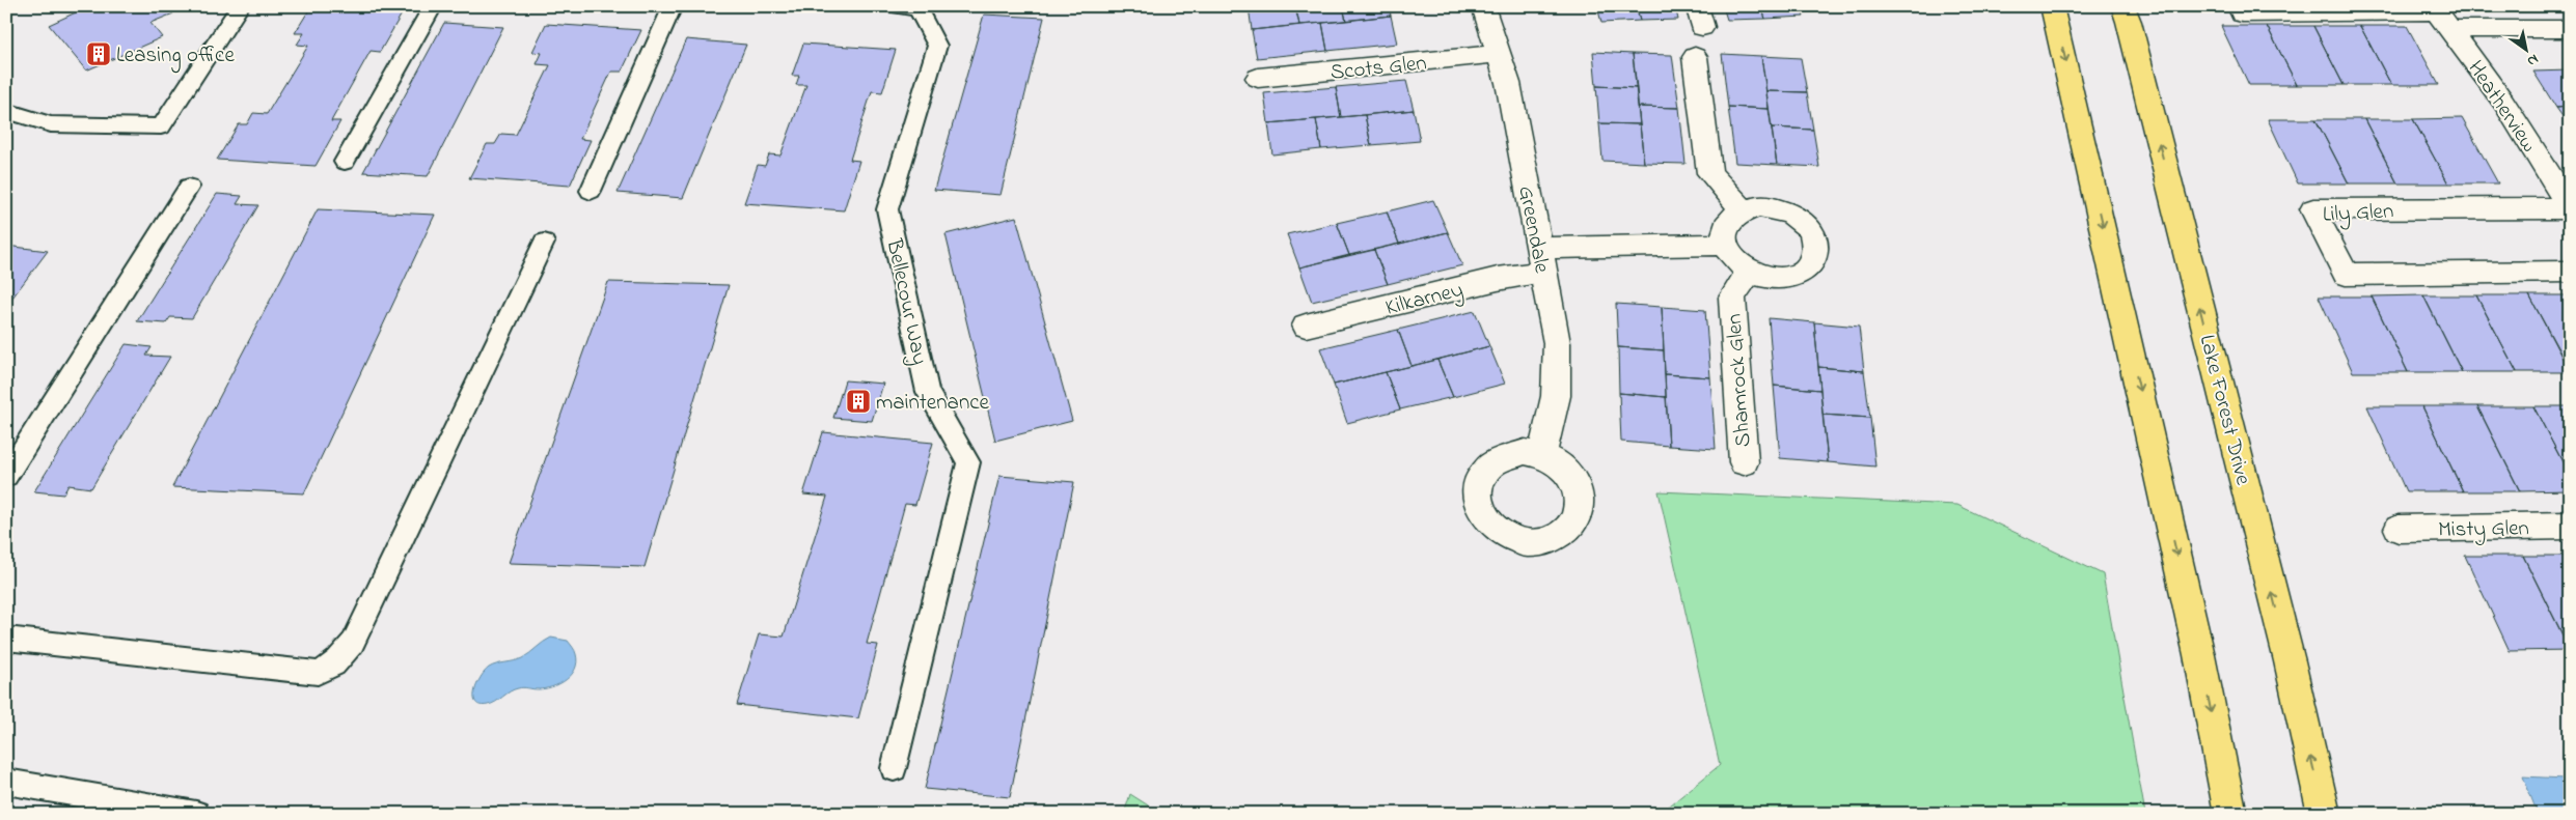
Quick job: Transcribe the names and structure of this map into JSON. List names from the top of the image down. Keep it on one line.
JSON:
{"streets":{"main road":["Lake Forest Drive"],"street":["Scots Glen","Heatherview","Lily Glen","Greendale","Kilkarney","Shamrock Glen","Misty Glen"],"lane":["Bellecour Way"]},"crossings":[["Scots Glen","Greendale"],["Heatherview","Lily Glen"],["Greendale","Kilkarney"],["Kilkarney","Shamrock Glen"]],"places":{"building":["Leasing office","maintenance"]},"north":"bottom right"}
